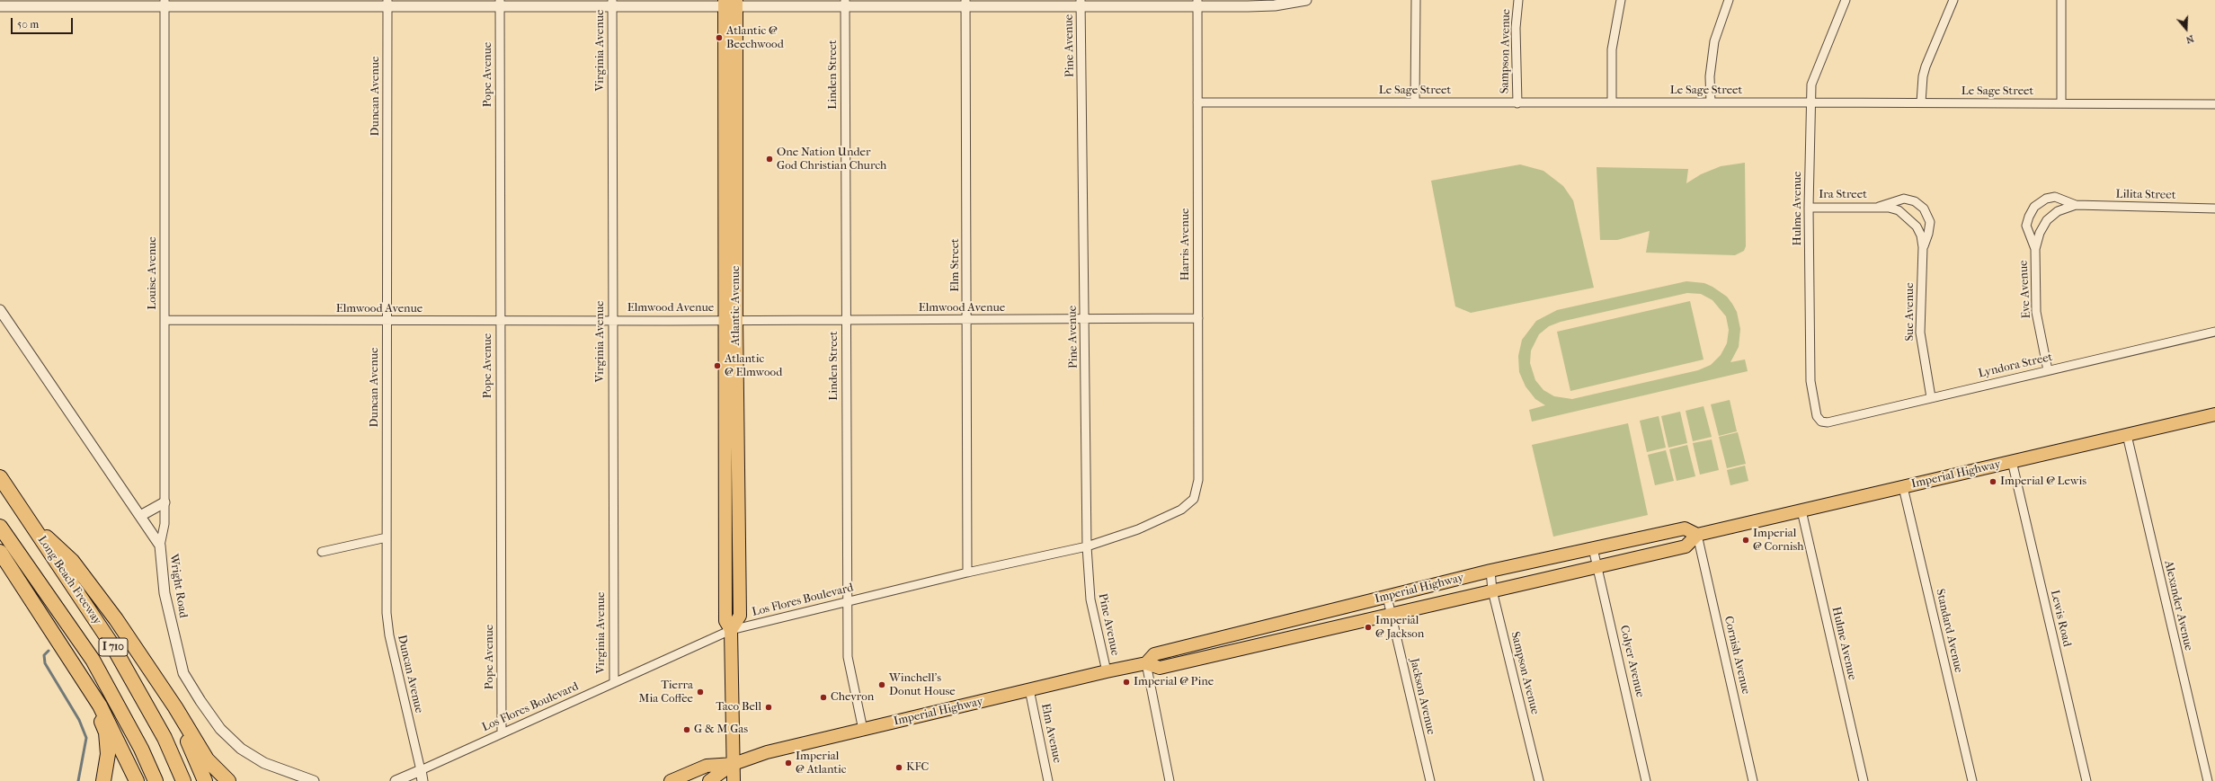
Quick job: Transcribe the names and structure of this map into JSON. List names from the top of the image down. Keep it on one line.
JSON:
{"streets":{"highway":["Long Beach Freeway","I 710"],"main road":["Atlantic Avenue","Imperial Highway"],"street":["Pine Avenue","Virginia Avenue","Sampson Avenue","Pope Avenue","Linden Street","Le Sage Street","Duncan Avenue","Ira Street","Lilita Street","Hulme Avenue","Harris Avenue","Elm Street","Louise Avenue","Eve Avenue","Elmwood Avenue","Sue Avenue","Lyndora Street","Wright Road","Los Flores Boulevard","Alexander Avenue","Lewis Road","Standard Avenue","Cornish Avenue","Colyer Avenue","Jackson Avenue","Elm Avenue"]},"crossings":[["Pine Avenue","Elmwood Avenue"],["Pine Avenue","Imperial Highway"],["Pine Avenue","Los Flores Boulevard"],["Virginia Avenue","Elmwood Avenue"],["Virginia Avenue","Los Flores Boulevard"],["Sampson Avenue","Le Sage Street"],["Sampson Avenue","Imperial Highway"],["Pope Avenue","Elmwood Avenue"],["Pope Avenue","Los Flores Boulevard"],["Linden Street","Elmwood Avenue"],["Linden Street","Imperial Highway"],["Linden Street","Los Flores Boulevard"],["Le Sage Street","Hulme Avenue"],["Le Sage Street","Harris Avenue"],["Duncan Avenue","Elmwood Avenue"],["Duncan Avenue","Los Flores Boulevard"],["Ira Street","Hulme Avenue"],["Ira Street","Sue Avenue"],["Lilita Street","Eve Avenue"],["Hulme Avenue","Lyndora Street"],["Hulme Avenue","Imperial Highway"],["Harris Avenue","Elmwood Avenue"],["Harris Avenue","Los Flores Boulevard"],["Elm Street","Elmwood Avenue"],["Elm Street","Los Flores Boulevard"],["Louise Avenue","Elmwood Avenue"],["Louise Avenue","Wright Road"],["Eve Avenue","Lyndora Street"],["Atlantic Avenue","Elmwood Avenue"],["Atlantic Avenue","Imperial Highway"],["Atlantic Avenue","Los Flores Boulevard"],["Sue Avenue","Lyndora Street"],["Imperial Highway","Alexander Avenue"],["Imperial Highway","Lewis Road"],["Imperial Highway","Standard Avenue"],["Imperial Highway","Cornish Avenue"],["Imperial Highway","Colyer Avenue"],["Imperial Highway","Jackson Avenue"],["Imperial Highway","Elm Avenue"]],"places":["Atlantic @ Beechwood","One Nation Under God Christian Church","Atlantic @ Elmwood","Imperial @ Lewis","Imperial @ Cornish","Imperial @ Jackson","Imperial @ Pine","Winchell's Donut House","Tierra Mia Coffee","Chevron","Taco Bell","G & M Gas","Imperial @ Atlantic","KFC"],"scale_bar":"50 m","north":"bottom"}
